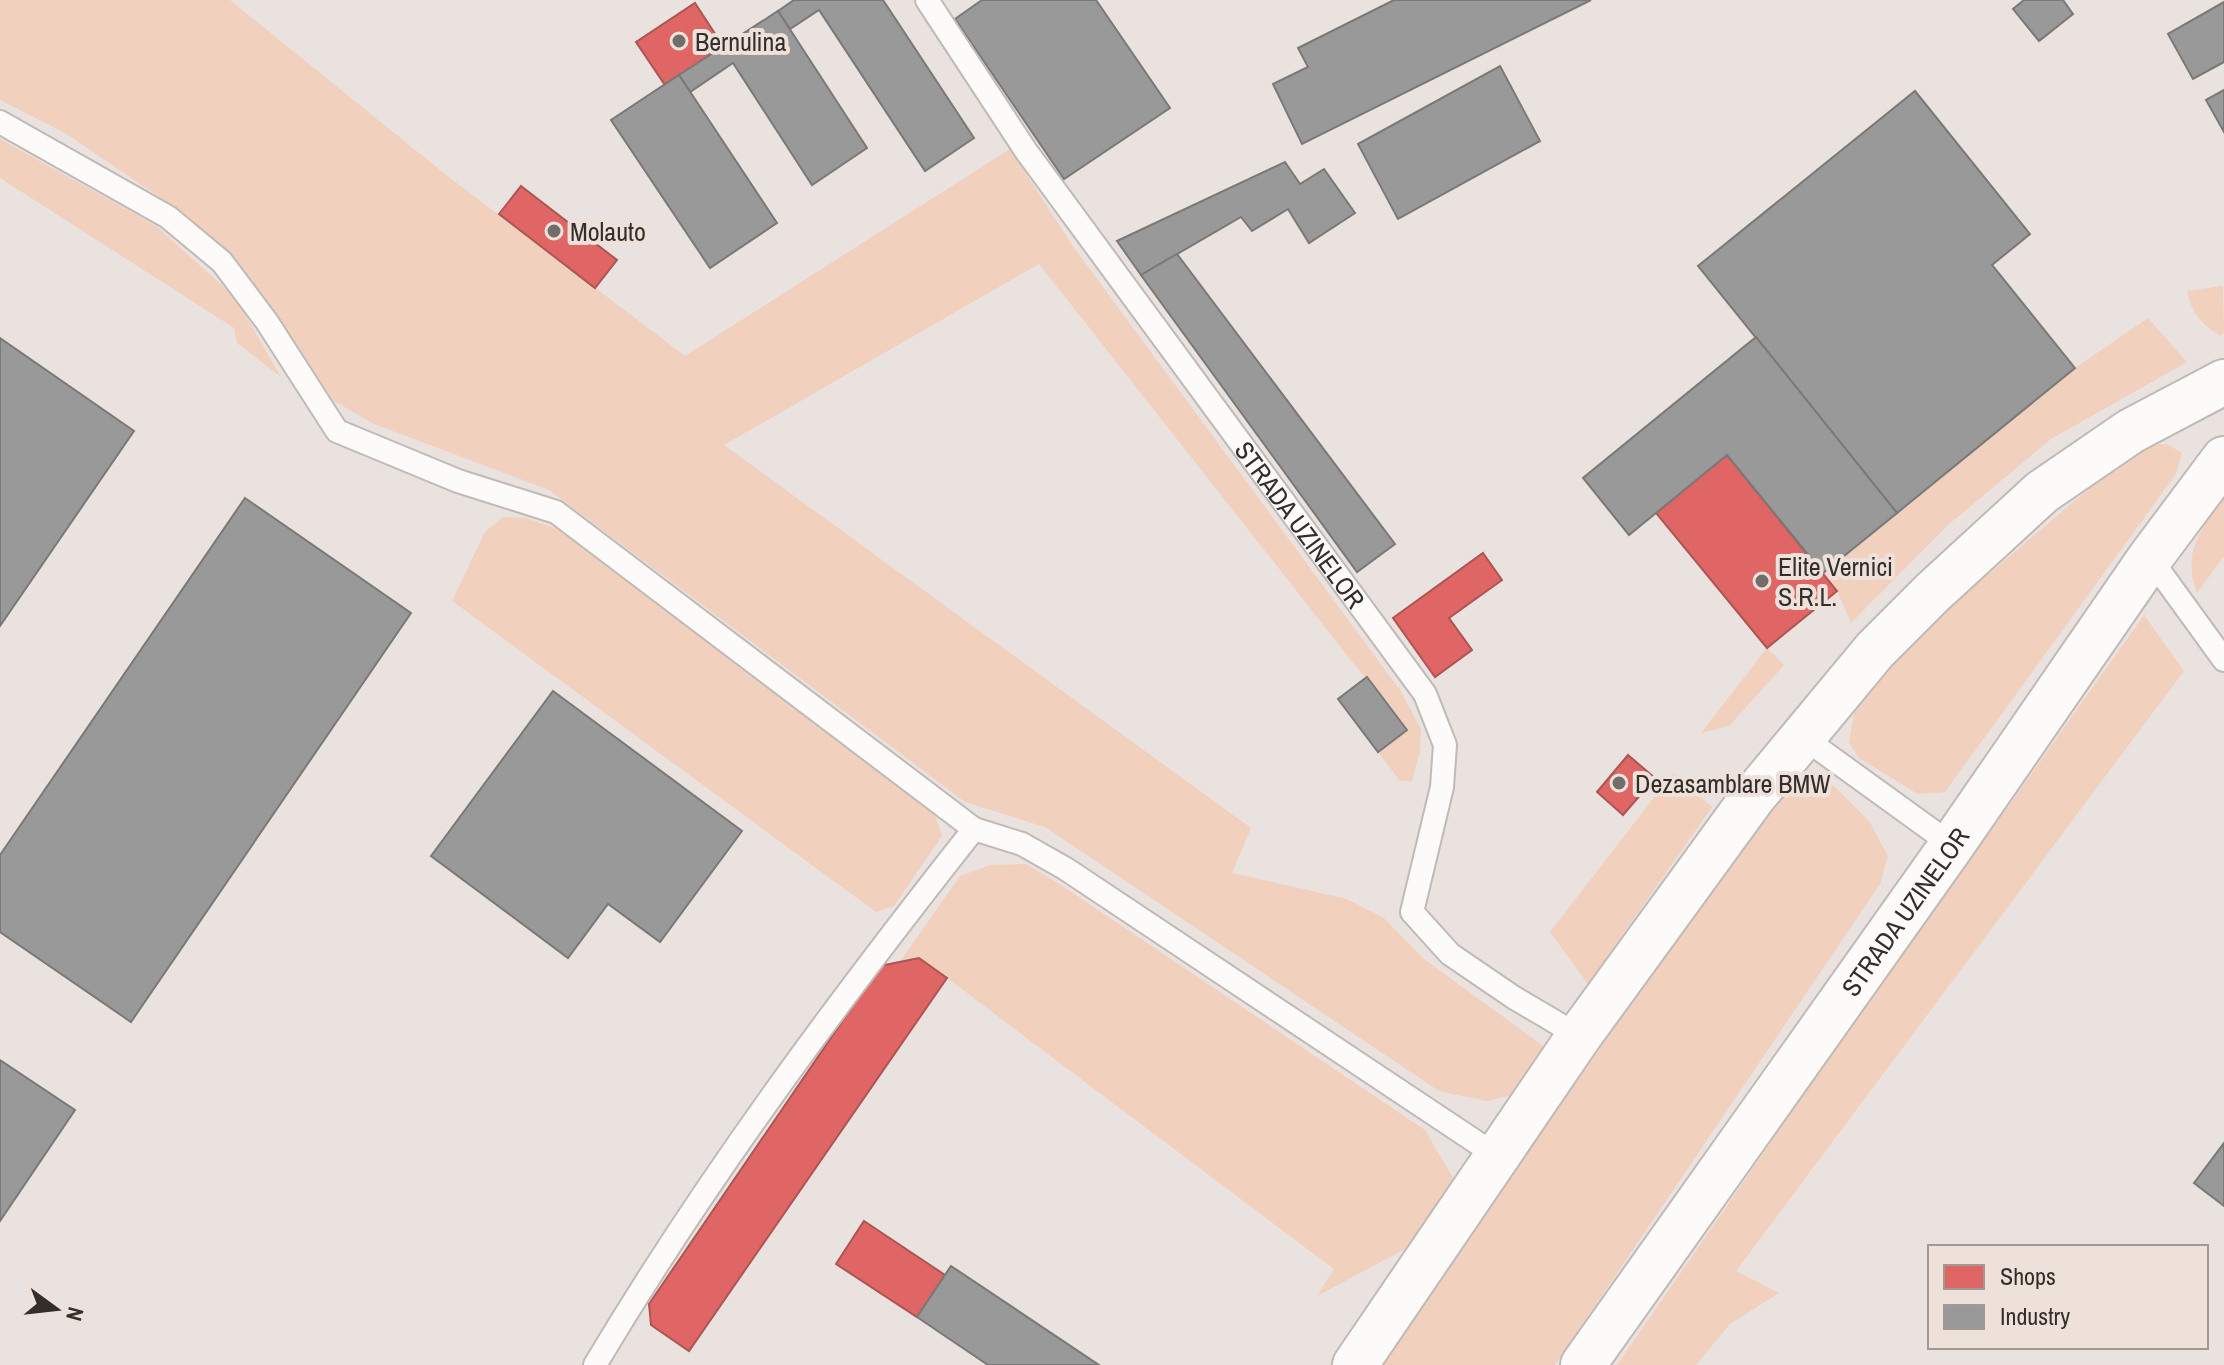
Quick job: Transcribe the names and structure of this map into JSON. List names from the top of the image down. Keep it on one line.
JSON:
{"streets":{"street":["STRADA UZINELOR"]},"places":["Bernulina","Molauto","Elite Vernici S.R.L.","Dezasamblare BMW"],"legend":["Shops","Industry"],"north":"right"}
